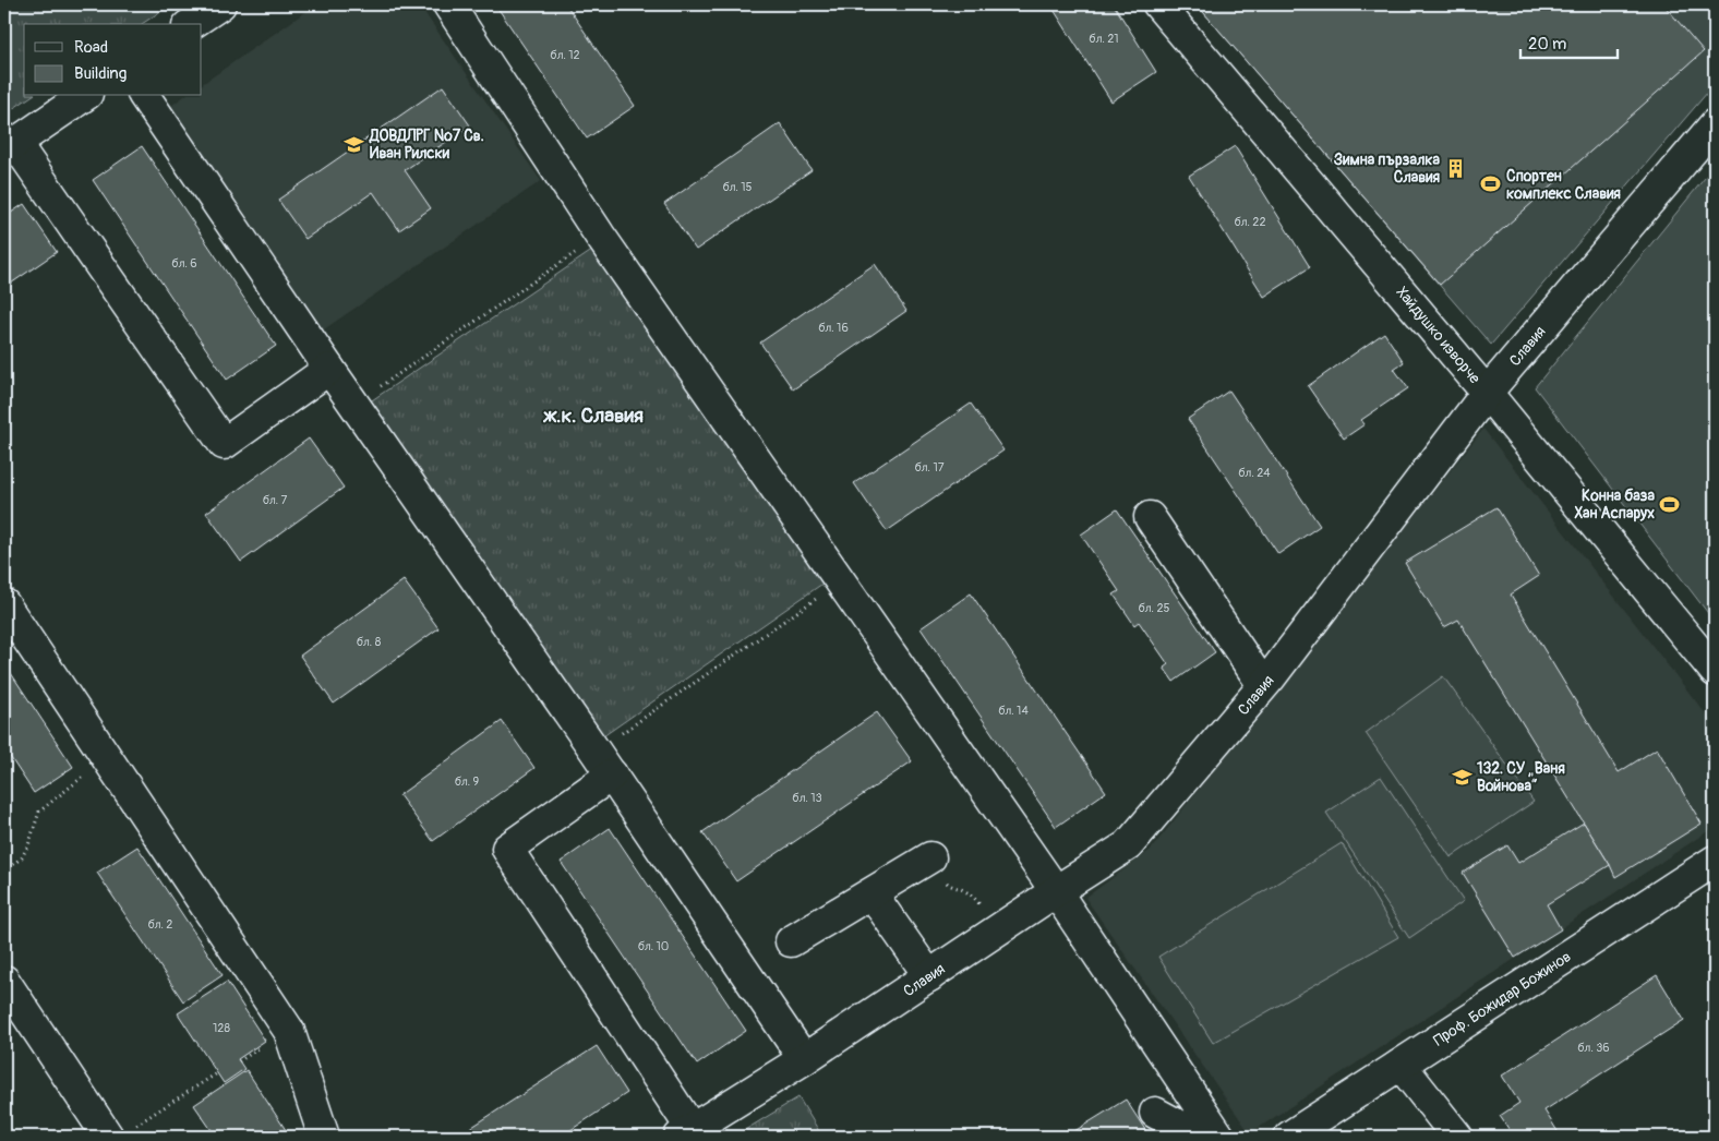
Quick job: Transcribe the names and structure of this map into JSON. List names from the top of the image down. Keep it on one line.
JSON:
{"streets":{"street":["Хайдушко изворче","Славия","Проф. Божидар Божинов"]},"crossings":[["Хайдушко изворче","Славия"]],"districts":["ж.к. Славия"],"places":{"school or university":["ДОВДЛРГ №7 Св. Иван Рилски","132. СУ „Ваня Войнова“"],"building":["Зимна пързалка Славия"],"sports":["Спортен комплекс Славия","Конна база Хан Аспарух"]},"house_numbers":["бл. 21","бл. 12","бл. 15","бл. 22","бл. 6","бл. 16","бл. 17","бл. 24","бл. 7","бл. 25","бл. 8","бл. 14","бл. 9","бл. 13","бл. 2","бл. 10","128","бл. 36"],"legend":["Road","Building"],"scale_bar":"20 m"}
